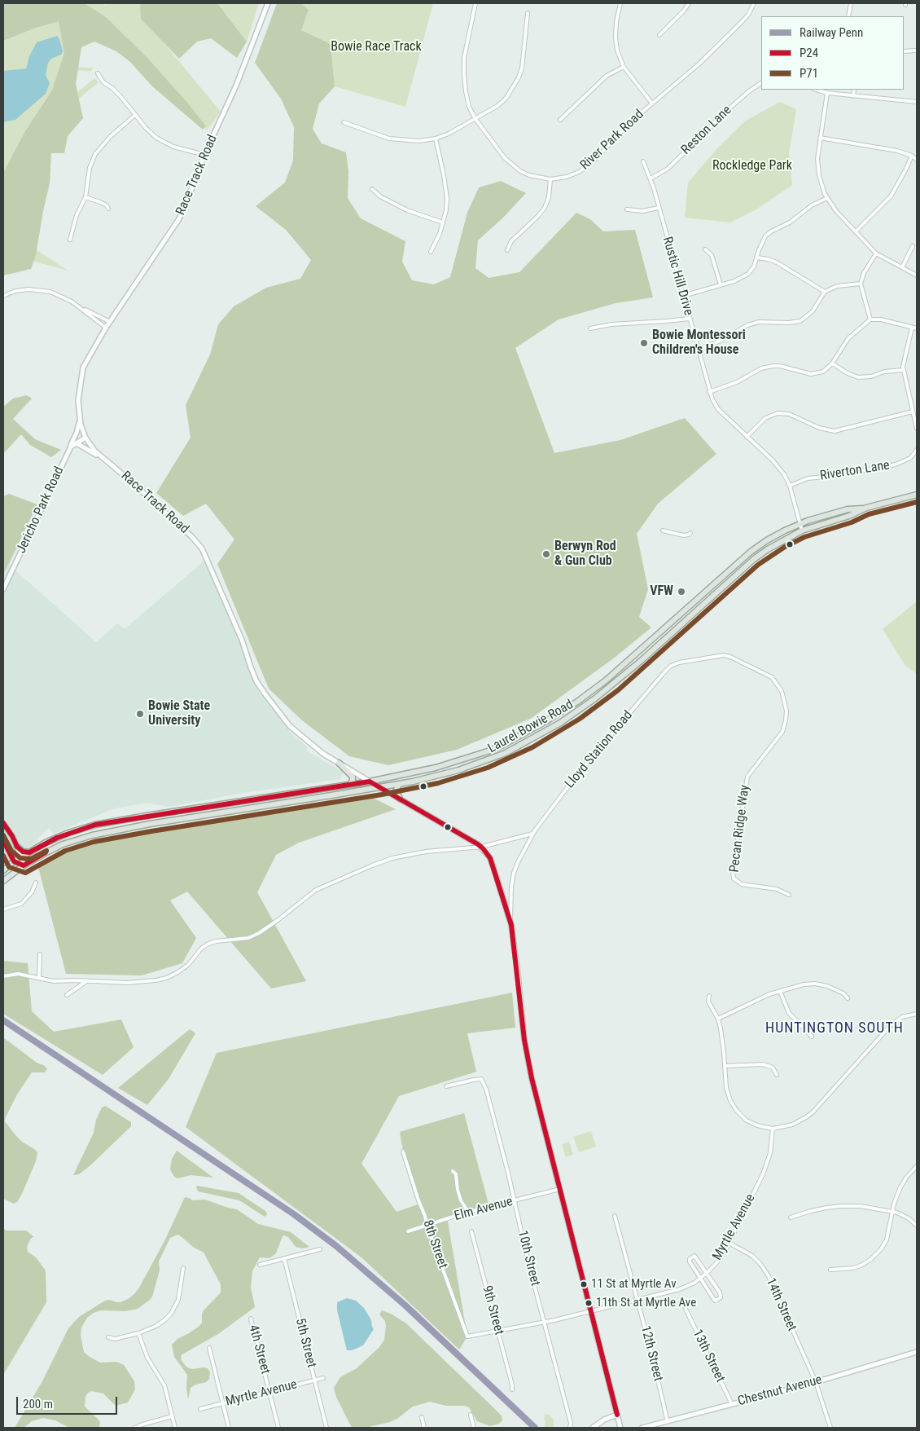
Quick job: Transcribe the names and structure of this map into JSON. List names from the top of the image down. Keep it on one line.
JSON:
{"streets":{"main road":["Race Track Road","Laurel Bowie Road"],"street":["Reston Lane","River Park Road","Rustic Hill Drive","Riverton Lane","Jericho Park Road","Lloyd Station Road","Pecan Ridge Way","Elm Avenue","Myrtle Avenue","8th Street","10th Street","14th Street","9th Street","5th Street","4th Street","12th Street","13th Street","Chestnut Avenue"]},"crossings":[["Reston Lane","Rustic Hill Drive"],["Race Track Road","Jericho Park Road"],["Race Track Road","Laurel Bowie Road"],["Race Track Road","Lloyd Station Road"],["Race Track Road","Elm Avenue"],["Race Track Road","Myrtle Avenue"],["Rustic Hill Drive","Riverton Lane"],["Rustic Hill Drive","Laurel Bowie Road"],["Lloyd Station Road","Pecan Ridge Way"],["Elm Avenue","8th Street"],["Elm Avenue","10th Street"],["Myrtle Avenue","8th Street"],["Myrtle Avenue","10th Street"],["Myrtle Avenue","14th Street"],["Myrtle Avenue","9th Street"],["Myrtle Avenue","5th Street"],["Myrtle Avenue","4th Street"],["Myrtle Avenue","12th Street"],["14th Street","Chestnut Avenue"],["12th Street","Chestnut Avenue"],["13th Street","Chestnut Avenue"]],"districts":["HUNTINGTON SOUTH"],"parks":["Bowie Race Track","Rockledge Park"],"places":["Bowie Montessori Children's House","Berwyn Rod & Gun Club","VFW","Bowie State University","11 St at Myrtle Av","11th St at Myrtle Ave"],"lines":["transit line P71","transit line P24","rail line Penn"],"legend":["Railway Penn","P24","P71"],"scale_bar":"200 m"}
